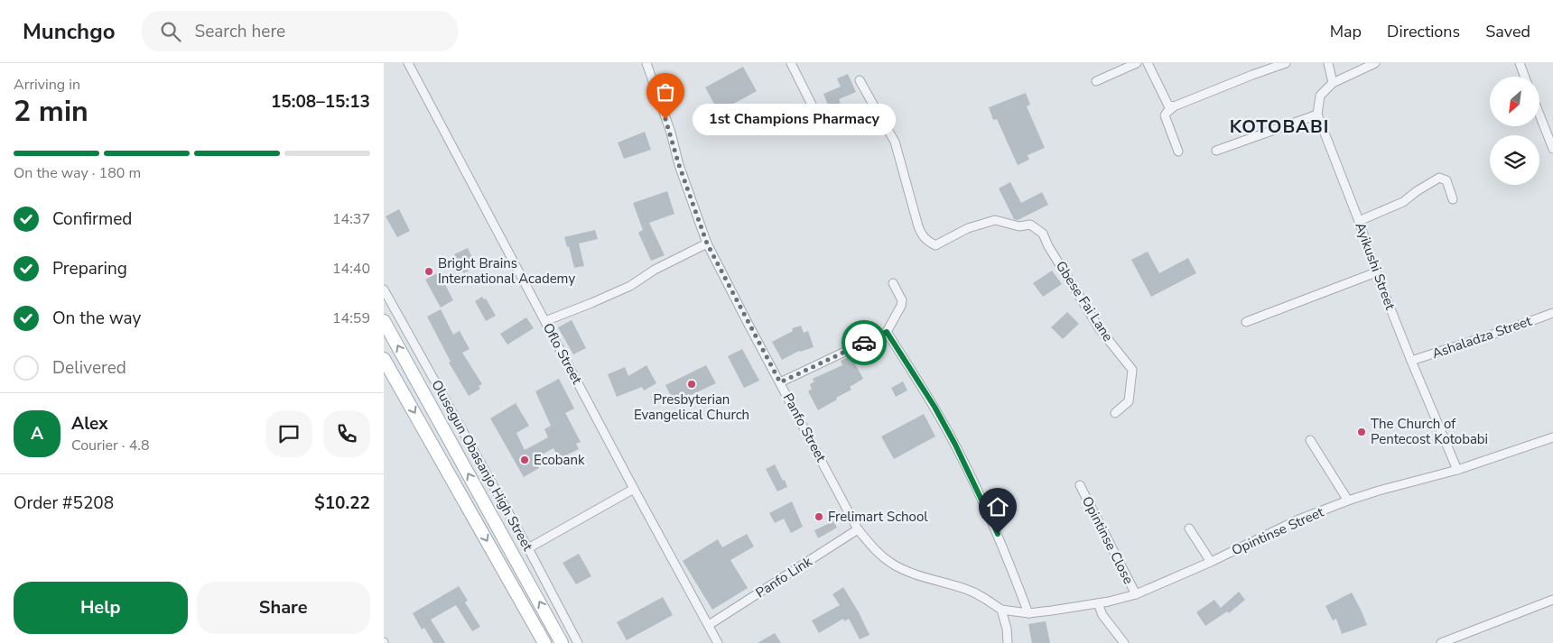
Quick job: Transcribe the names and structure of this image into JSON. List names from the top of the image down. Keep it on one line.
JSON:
{"streets":{"main road":["Olusegun Obasanjo High Street"],"street":["Ayikushi Street","Gbese Fai Lane","Ashaladza Street","Oflo Street","Panfo Street","Opintinse Street","Opintinse Close","Panfo Link"]},"crossings":[["Ayikushi Street","Ashaladza Street"],["Ayikushi Street","Opintinse Street"],["Oflo Street","Panfo Link"],["Panfo Street","Opintinse Street"],["Panfo Street","Panfo Link"],["Opintinse Street","Opintinse Close"]],"districts":["KOTOBABI"],"places":["1st Champions Pharmacy","Bright Brains International Academy","Presbyterian Evangelical Church","The Church of Pentecost Kotobabi","Ecobank","Frelimart School"],"north":"bottom left","page":{"header":"Munchgo","search":"Search here","nav":["Map","Directions","Saved"],"heading":["2 min","Arriving in","15:08–15:13"],"panel":["Alex","Courier · 4.8","Order #5208","$10.22"],"bubble":"1st Champions Pharmacy","bar":"On the way · 180 m","list":[["Confirmed","14:37"],["Preparing","14:40"],["On the way","14:59"],"Delivered"],"round":"A","buttons":["Help","Share"]}}
